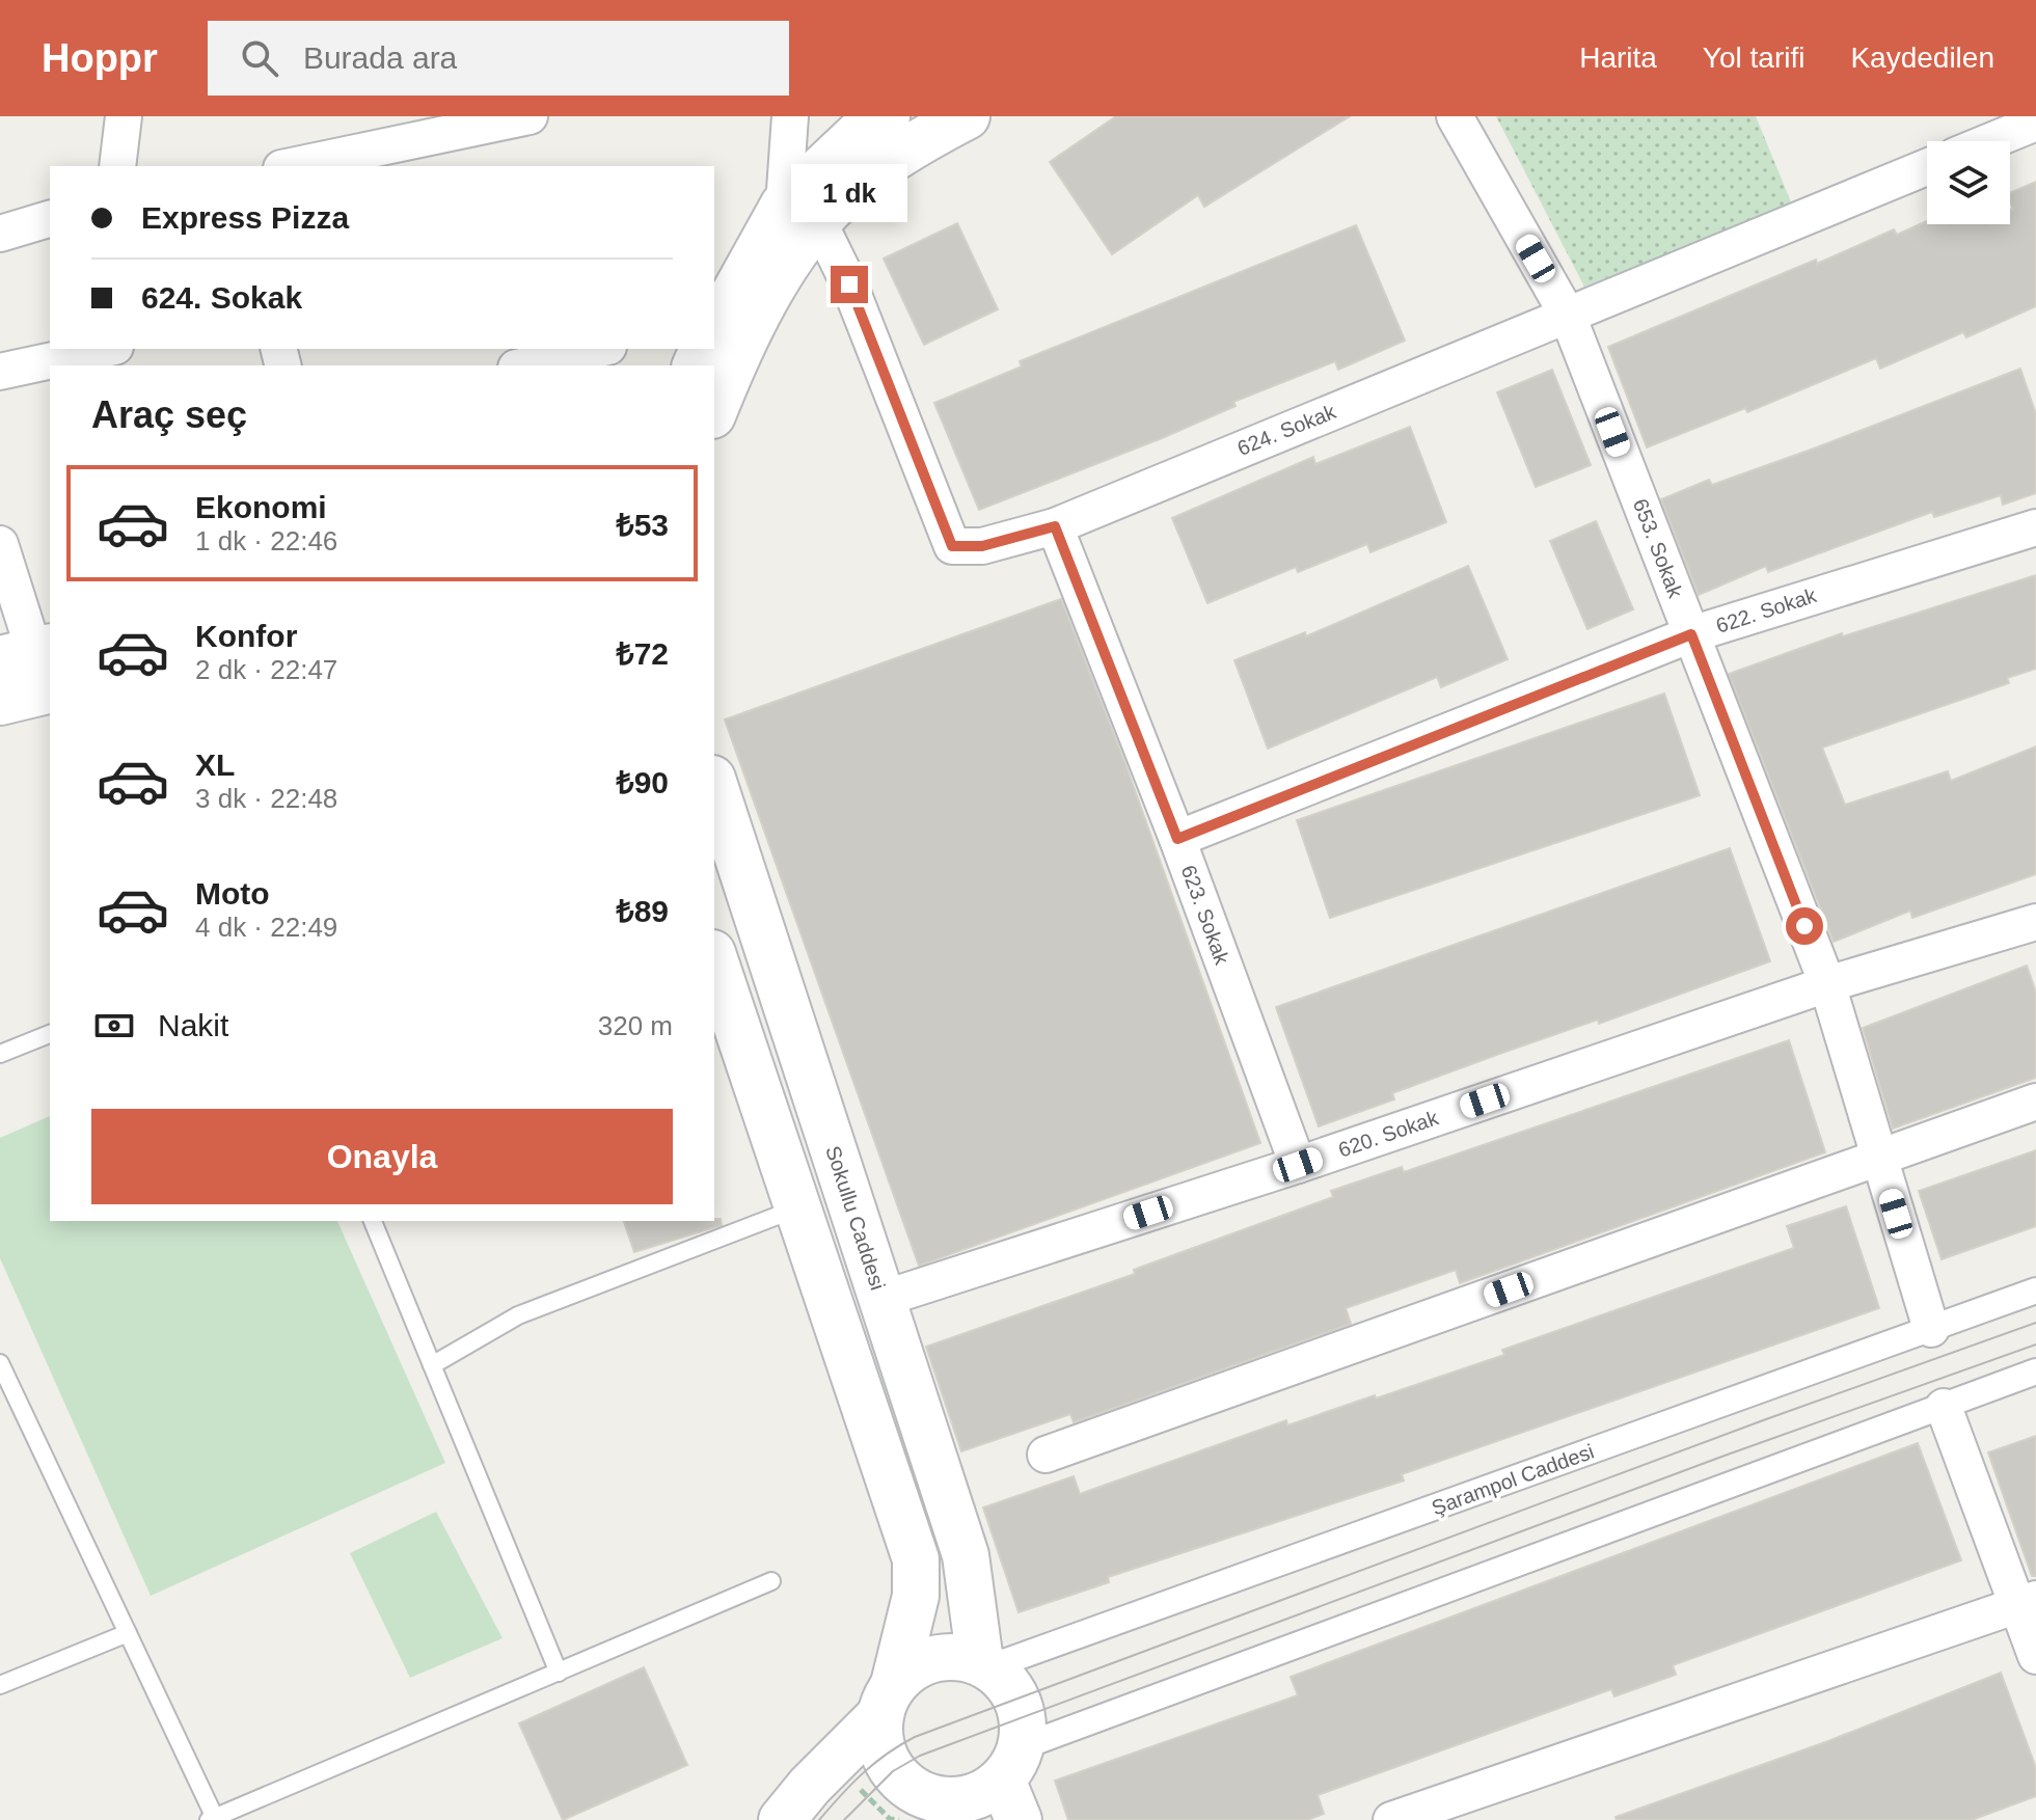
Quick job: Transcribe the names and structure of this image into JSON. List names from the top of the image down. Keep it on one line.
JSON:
{"streets":{"main road":["Sokullu Caddesi"],"street":["624. Sokak","653. Sokak","622. Sokak","623. Sokak","620. Sokak","Şarampol Caddesi"]},"crossings":[["624. Sokak","653. Sokak"],["624. Sokak","623. Sokak"],["653. Sokak","622. Sokak"],["653. Sokak","620. Sokak"],["653. Sokak","Şarampol Caddesi"],["622. Sokak","623. Sokak"],["623. Sokak","620. Sokak"],["620. Sokak","Sokullu Caddesi"],["Sokullu Caddesi","Şarampol Caddesi"]],"page":{"header":"Hoppr","search":"Burada ara","nav":["Harita","Yol tarifi","Kaydedilen"],"bubble":"1 dk","banner":["Express Pizza","624. Sokak"],"heading":"Araç seç","list":[{"name":"Ekonomi","note":"1 dk · 22:46","value":"₺53"},{"name":"Konfor","note":"2 dk · 22:47","value":"₺72"},{"name":"XL","note":"3 dk · 22:48","value":"₺90"},{"name":"Moto","note":"4 dk · 22:49","value":"₺89"}],"pay":["Nakit","320 m"],"buttons":"Onayla"}}
